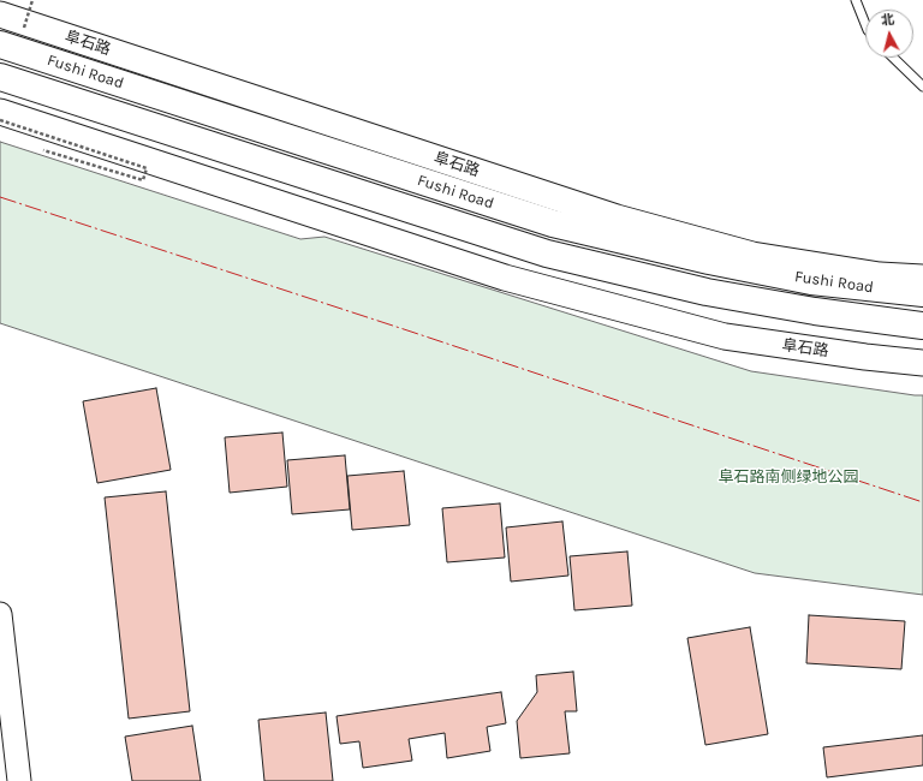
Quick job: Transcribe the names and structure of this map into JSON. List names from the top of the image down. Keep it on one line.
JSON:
{"streets":{"highway":["Fushi Road"],"main road":["阜石路"]},"parks":["阜石路南侧绿地公园"],"north":"top"}
